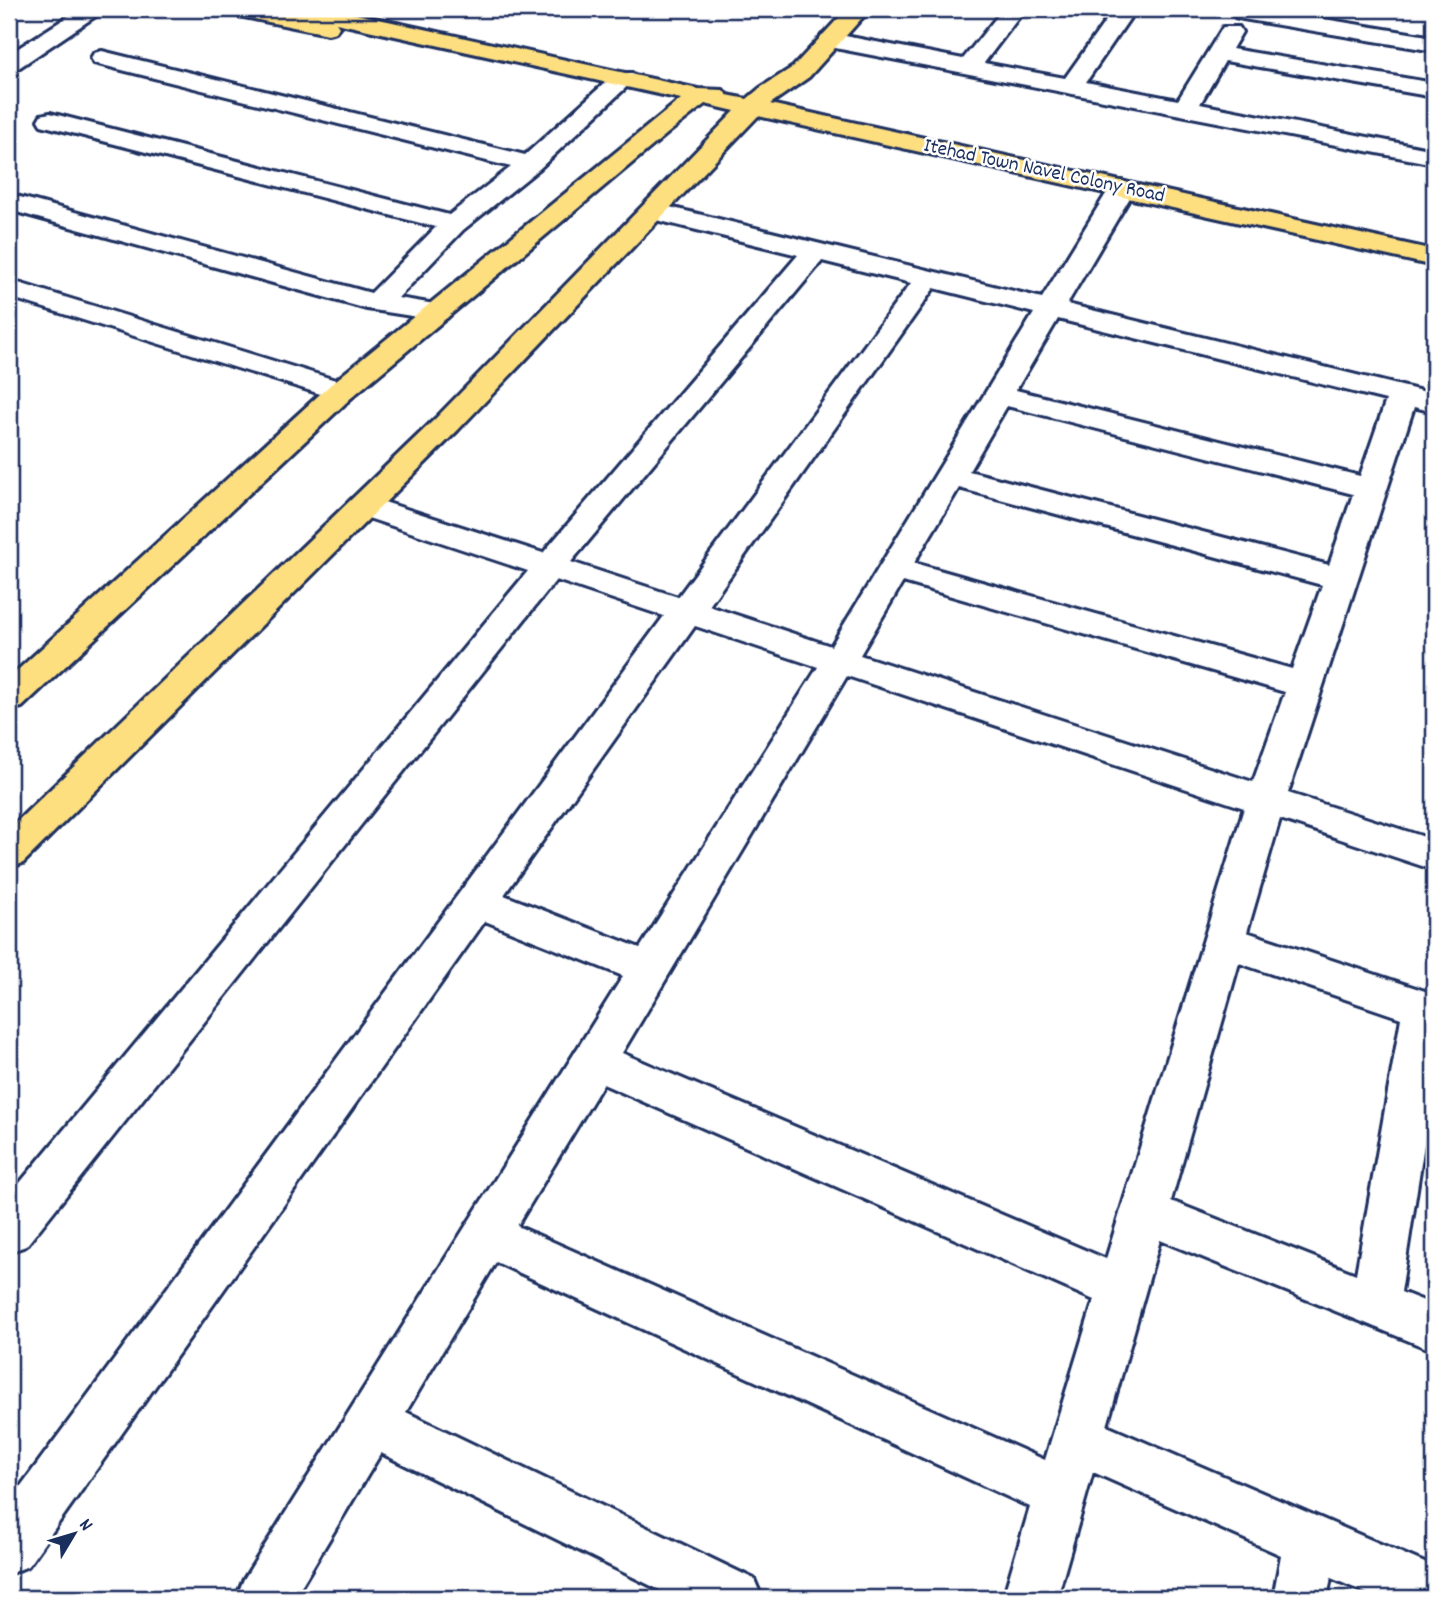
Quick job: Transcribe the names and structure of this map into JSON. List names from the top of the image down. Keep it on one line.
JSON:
{"streets":{"main road":["Itehad Town Navel Colony Road"]},"north":"top right"}
